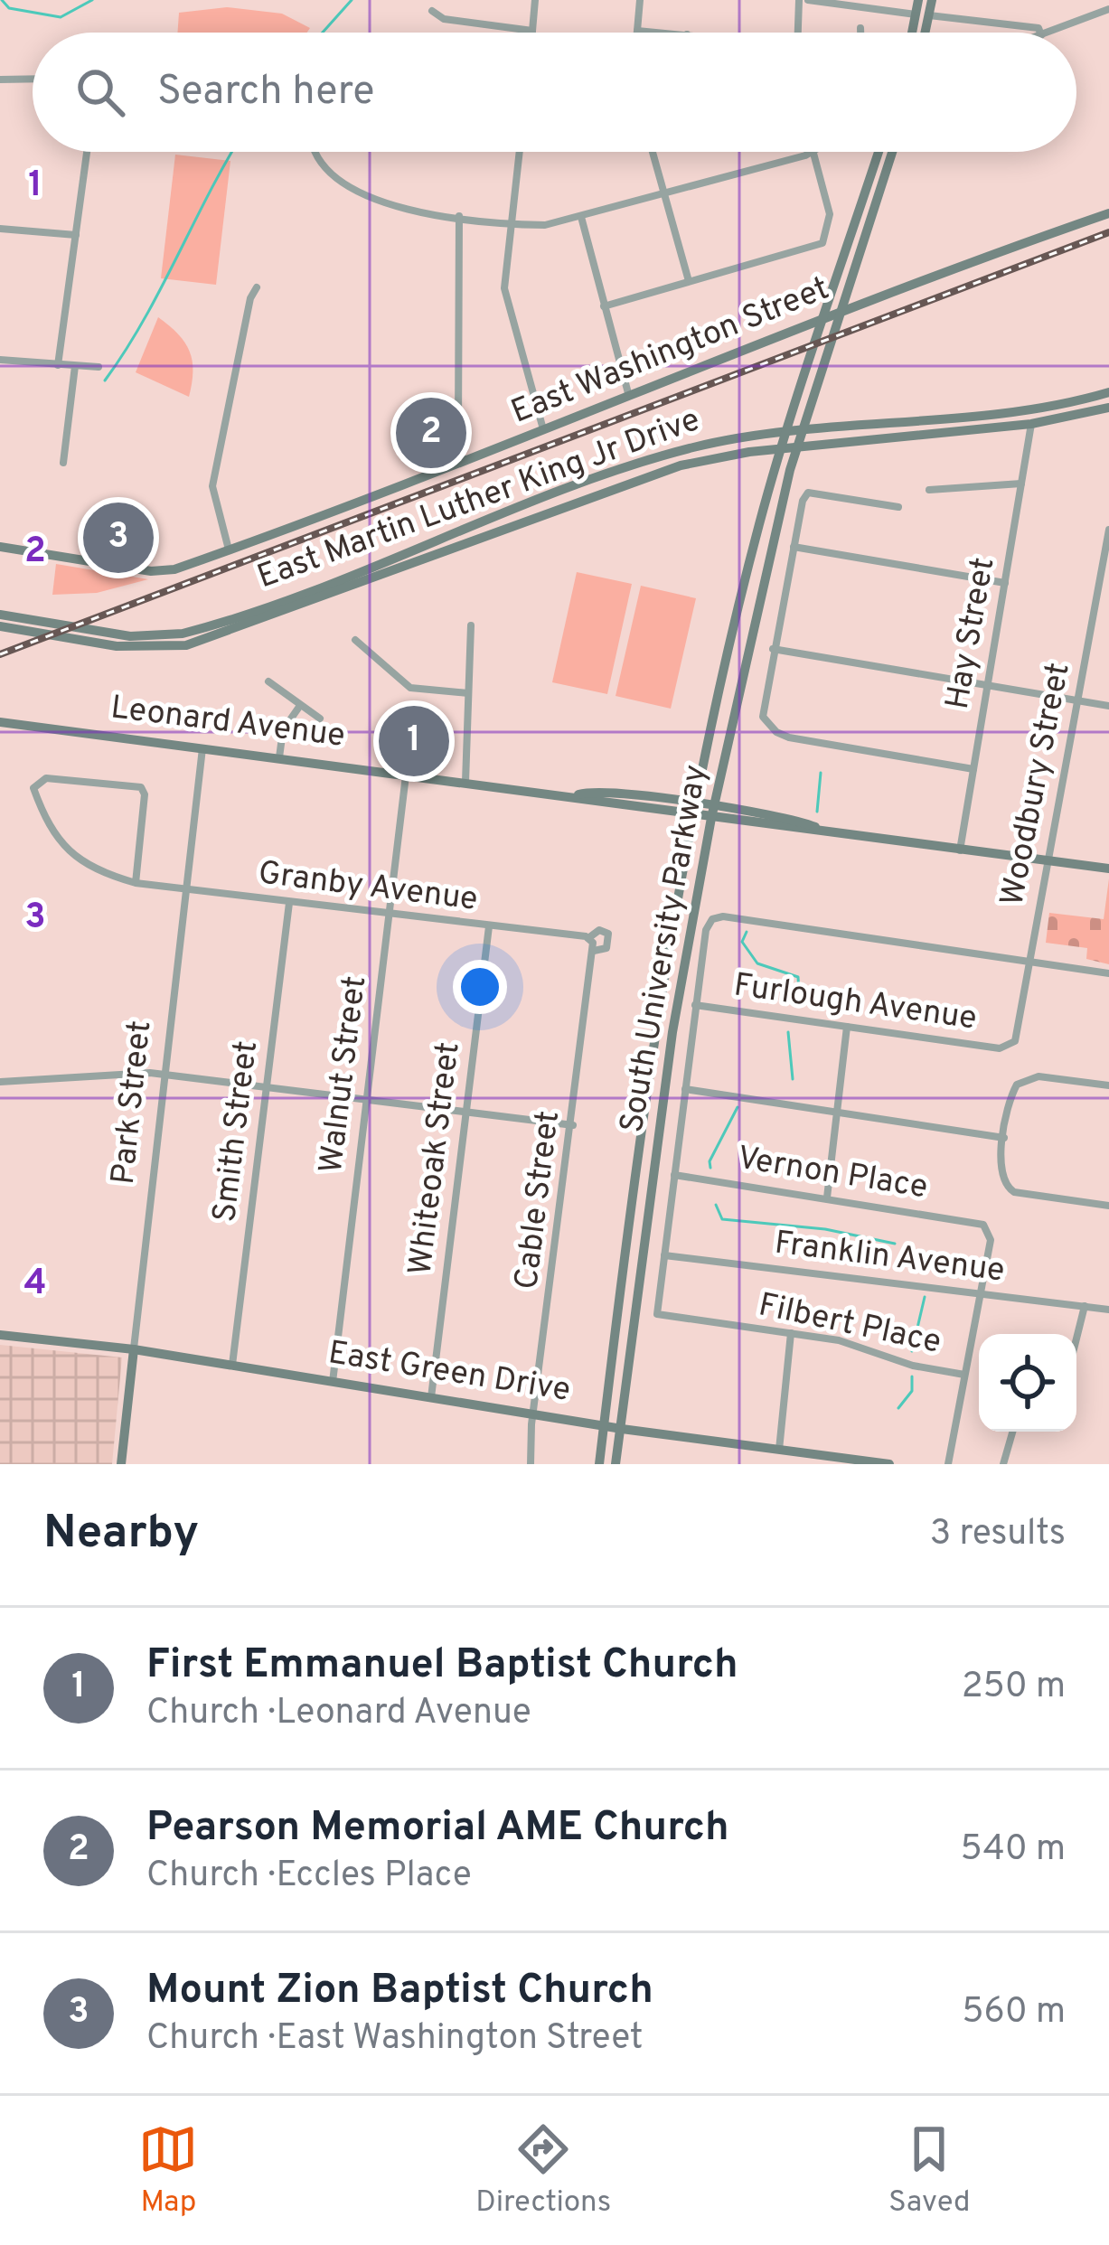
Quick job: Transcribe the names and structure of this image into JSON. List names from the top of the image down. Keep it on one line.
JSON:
{"streets":{"main road":["East Washington Street","East Martin Luther King Jr Drive","Leonard Avenue","South University Parkway","Park Street","East Green Drive"],"street":["Hay Street","Woodbury Street","Granby Avenue","Furlough Avenue","Walnut Street","Smith Street","Whiteoak Street","Vernon Place","Cable Street","Franklin Avenue","Filbert Place"]},"crossings":[["East Martin Luther King Jr Drive","Hay Street"],["East Martin Luther King Jr Drive","South University Parkway"],["Hay Street","Leonard Avenue"],["Leonard Avenue","Woodbury Street"],["Leonard Avenue","South University Parkway"],["Leonard Avenue","Walnut Street"],["Leonard Avenue","Park Street"],["Woodbury Street","Furlough Avenue"],["Granby Avenue","Walnut Street"],["Granby Avenue","Park Street"],["Granby Avenue","Smith Street"],["Granby Avenue","Whiteoak Street"],["Granby Avenue","Cable Street"],["South University Parkway","East Green Drive"],["Walnut Street","East Green Drive"],["Park Street","East Green Drive"],["Smith Street","East Green Drive"],["Whiteoak Street","East Green Drive"],["Vernon Place","Franklin Avenue"],["Cable Street","East Green Drive"],["Franklin Avenue","Filbert Place"]],"page":{"search":"Search here","pins":["2","3","1"],"heading":["Nearby","3 results"],"list":[{"mark":"1","name":"First Emmanuel Baptist Church","note":"Church · Leonard Avenue","value":"250 m"},{"mark":"2","name":"Pearson Memorial AME Church","note":"Church · Eccles Place","value":"540 m"},{"mark":"3","name":"Mount Zion Baptist Church","note":"Church · East Washington Street","value":"560 m"}],"nav":["Map","Directions","Saved"]},"grid":{"rows":["1","2","3","4"]}}
